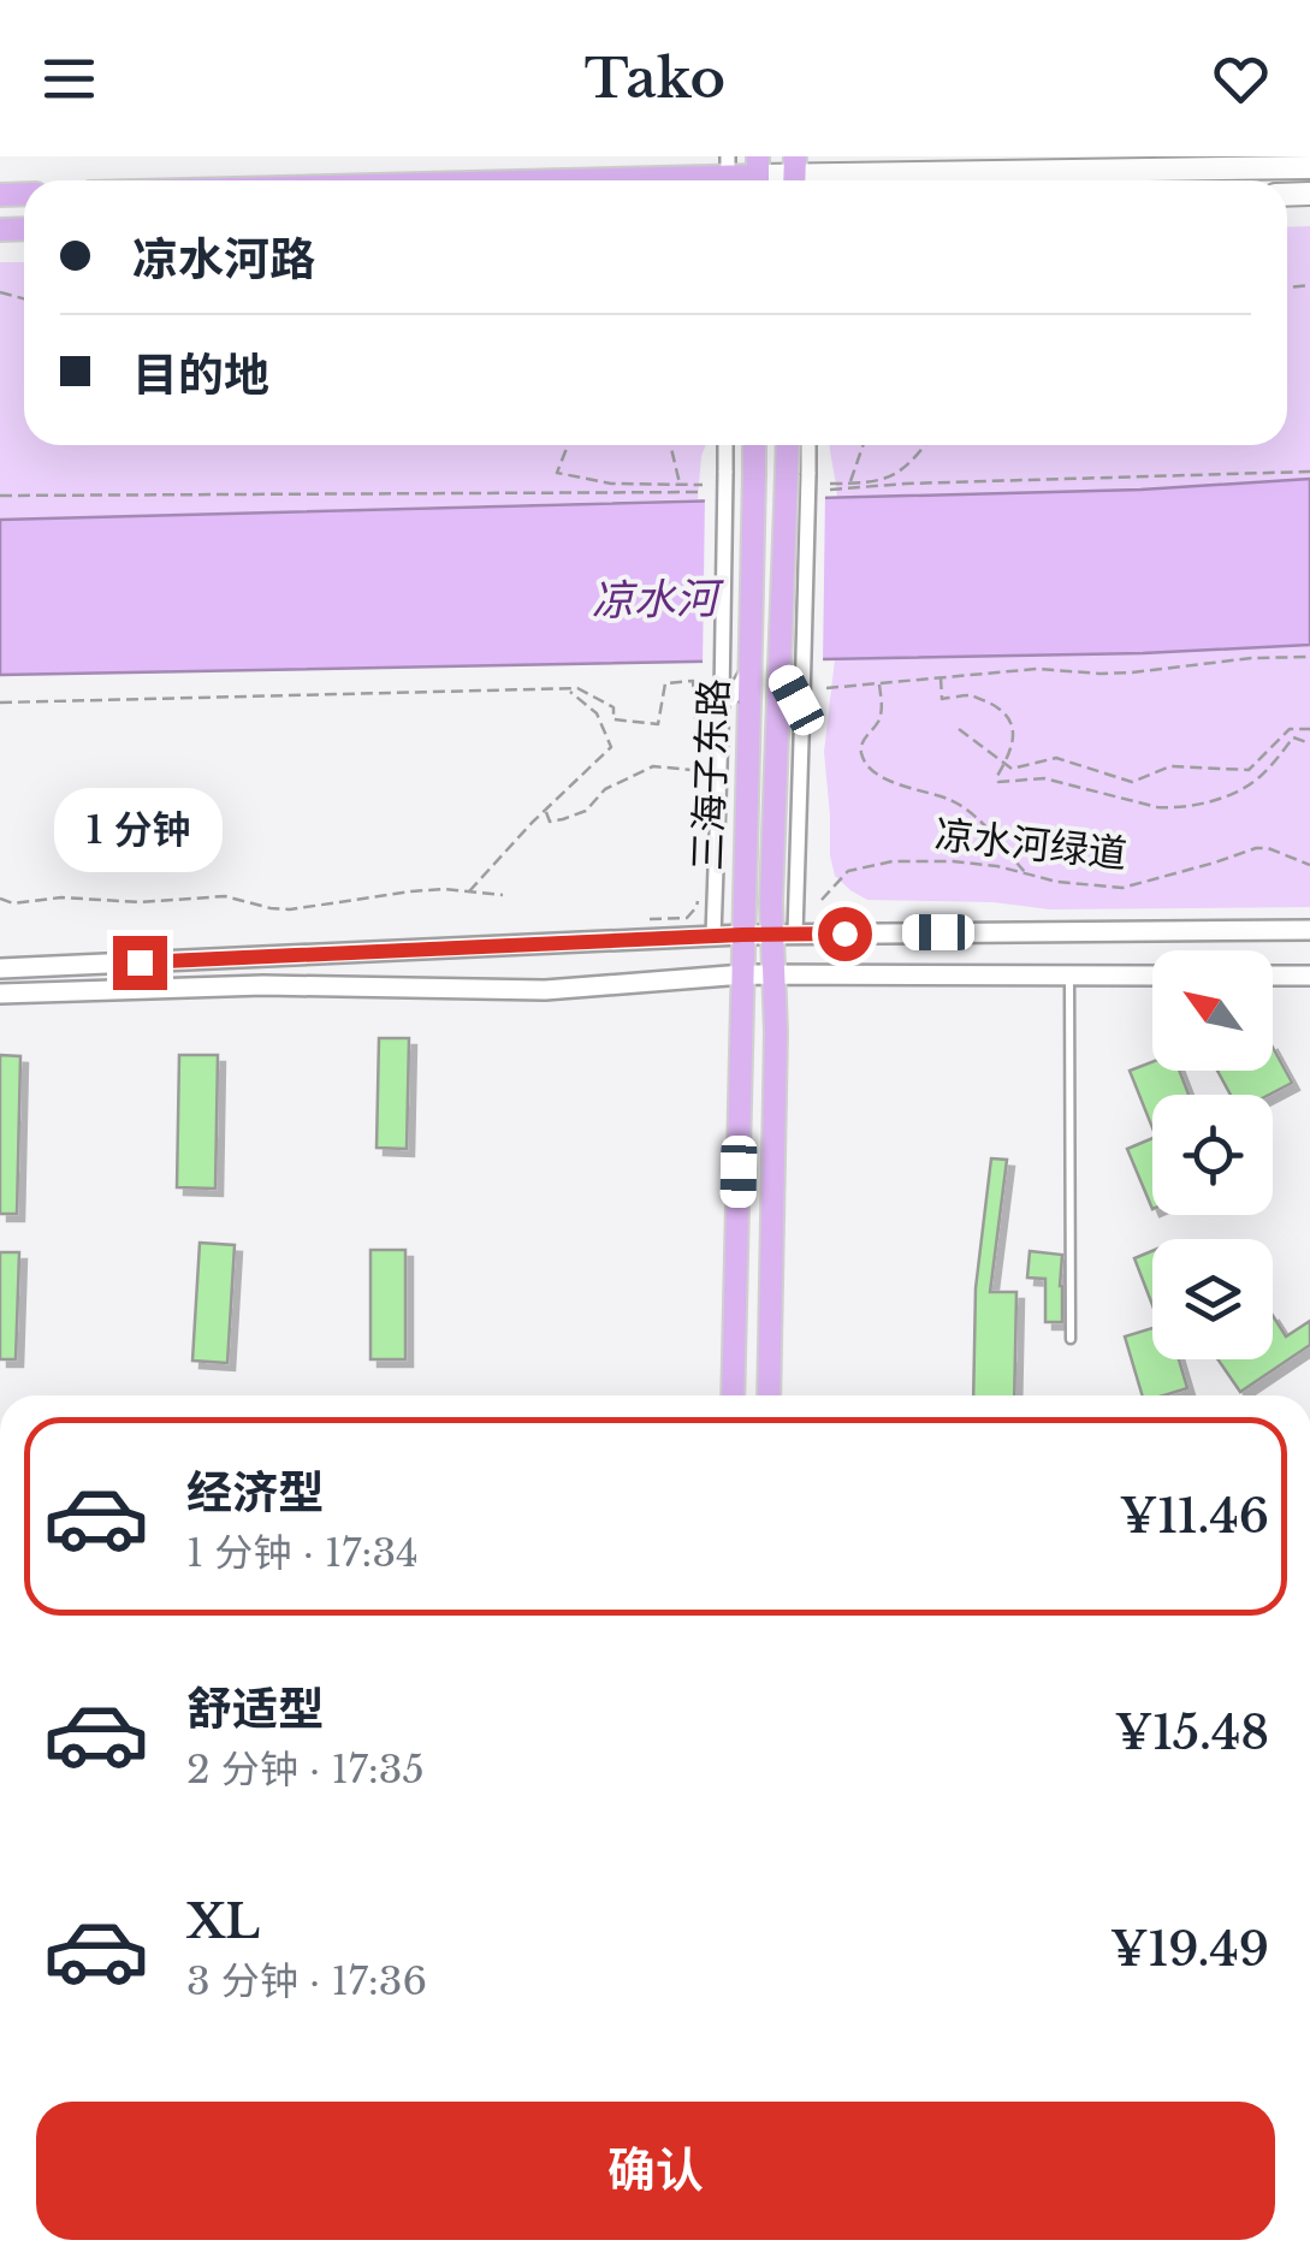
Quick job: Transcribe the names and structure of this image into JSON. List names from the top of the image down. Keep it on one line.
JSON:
{"streets":{"main road":["三海子东路"],"path":["凉水河绿道"]},"water":["凉水河"],"north":"top left","page":{"header":"Tako","banner":["凉水河路","目的地"],"bubble":"1 分钟","list":[{"name":"经济型","note":"1 分钟 · 17:34","value":"¥11.46"},{"name":"舒适型","note":"2 分钟 · 17:35","value":"¥15.48"},{"name":"XL","note":"3 分钟 · 17:36","value":"¥19.49"}],"buttons":"确认"}}
